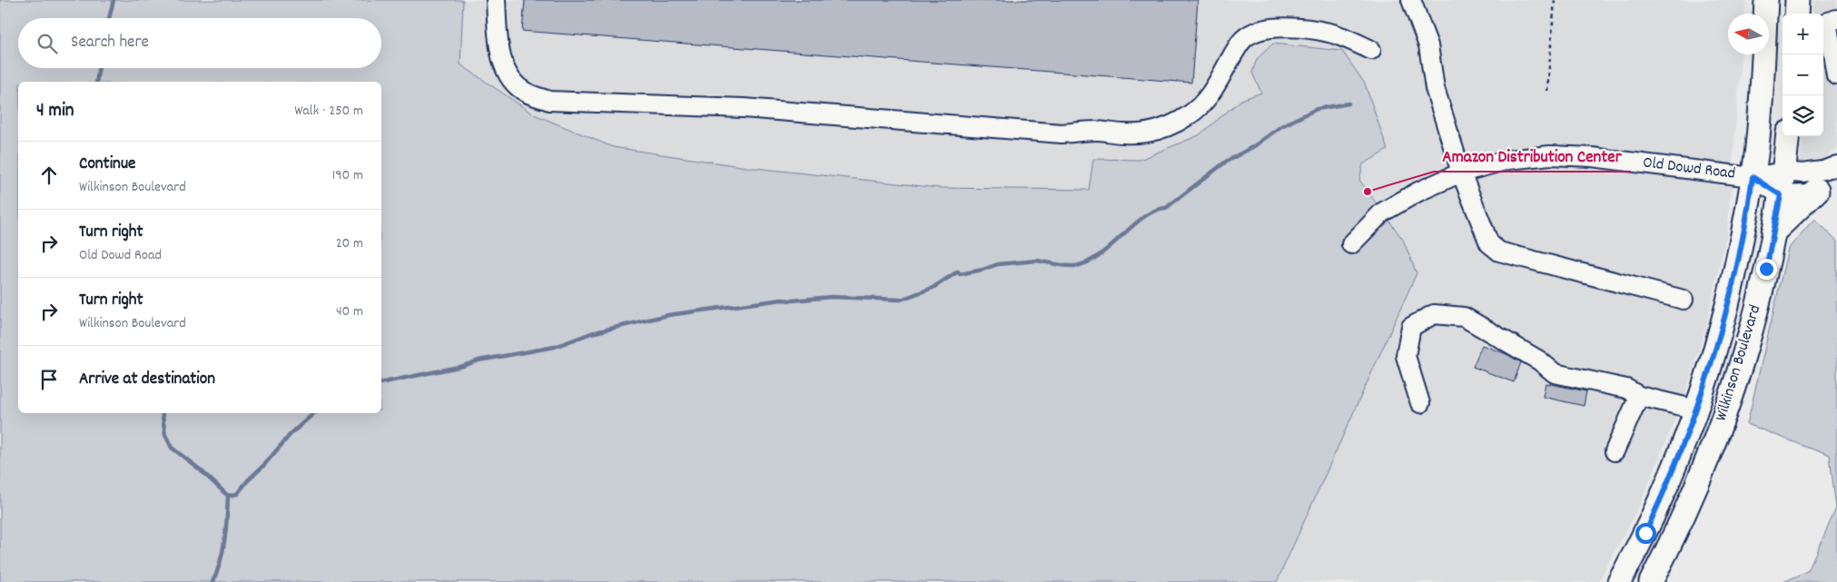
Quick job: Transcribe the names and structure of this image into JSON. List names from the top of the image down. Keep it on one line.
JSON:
{"streets":{"main road":["Wilkinson Boulevard"],"street":["Old Dowd Road"]},"crossings":[["Old Dowd Road","Wilkinson Boulevard"]],"places":["Amazon Distribution Center"],"north":"left","page":{"map_buttons":["+","−"],"search":"Search here","heading":["4 min","Walk · 250 m"],"list":[["Continue","Wilkinson Boulevard","190 m"],["Turn right","Old Dowd Road","20 m"],["Turn right","Wilkinson Boulevard","40 m"],"Arrive at destination"]}}
